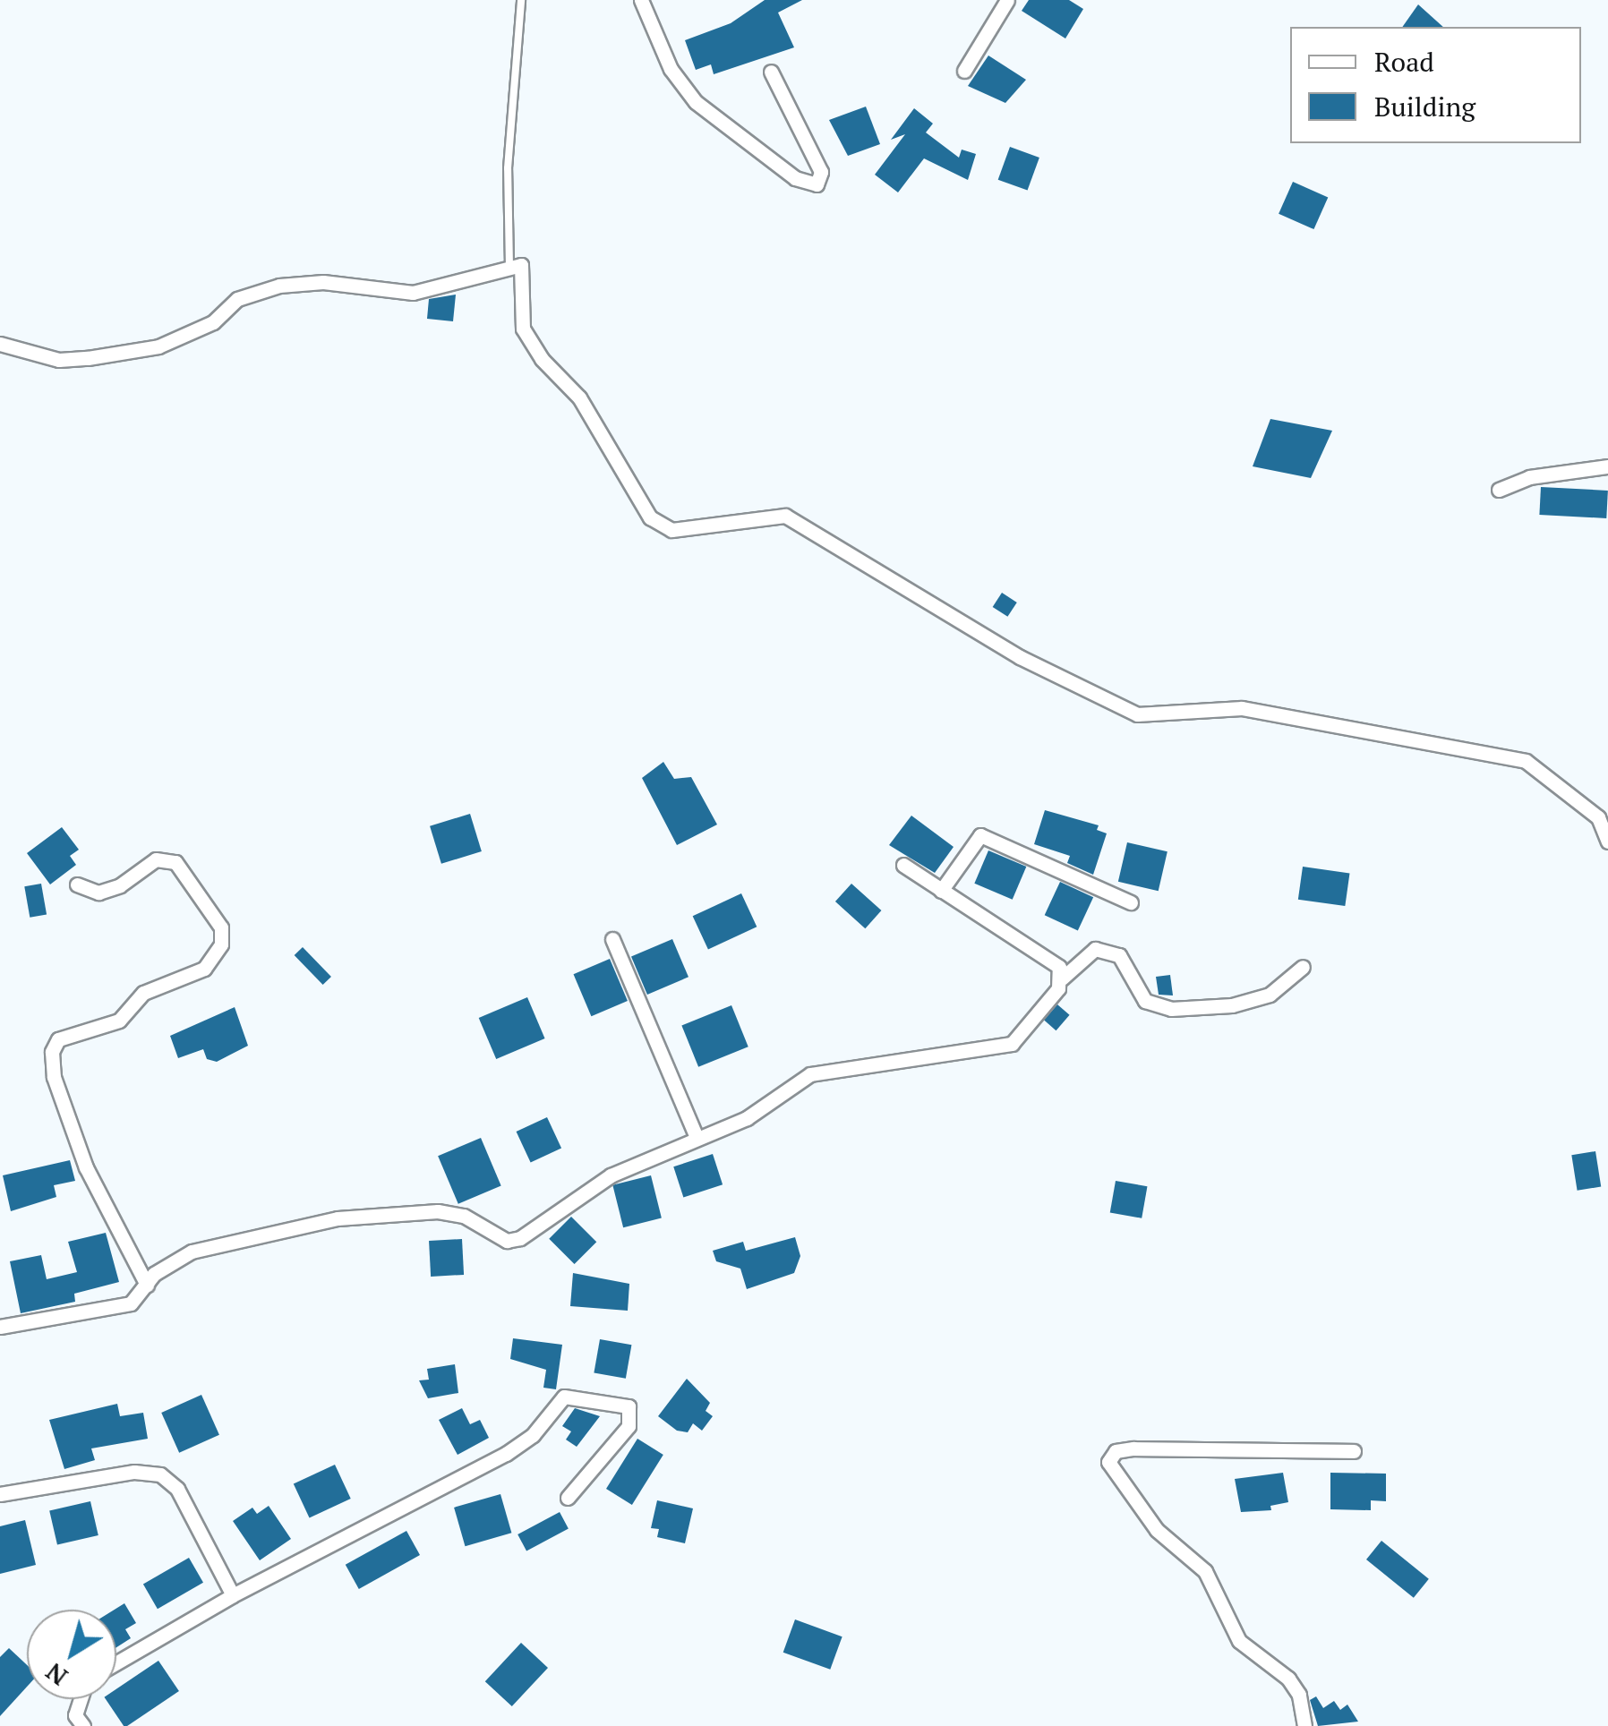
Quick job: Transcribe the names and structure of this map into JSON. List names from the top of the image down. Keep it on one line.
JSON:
{"legend":["Road","Building"],"north":"bottom left"}
